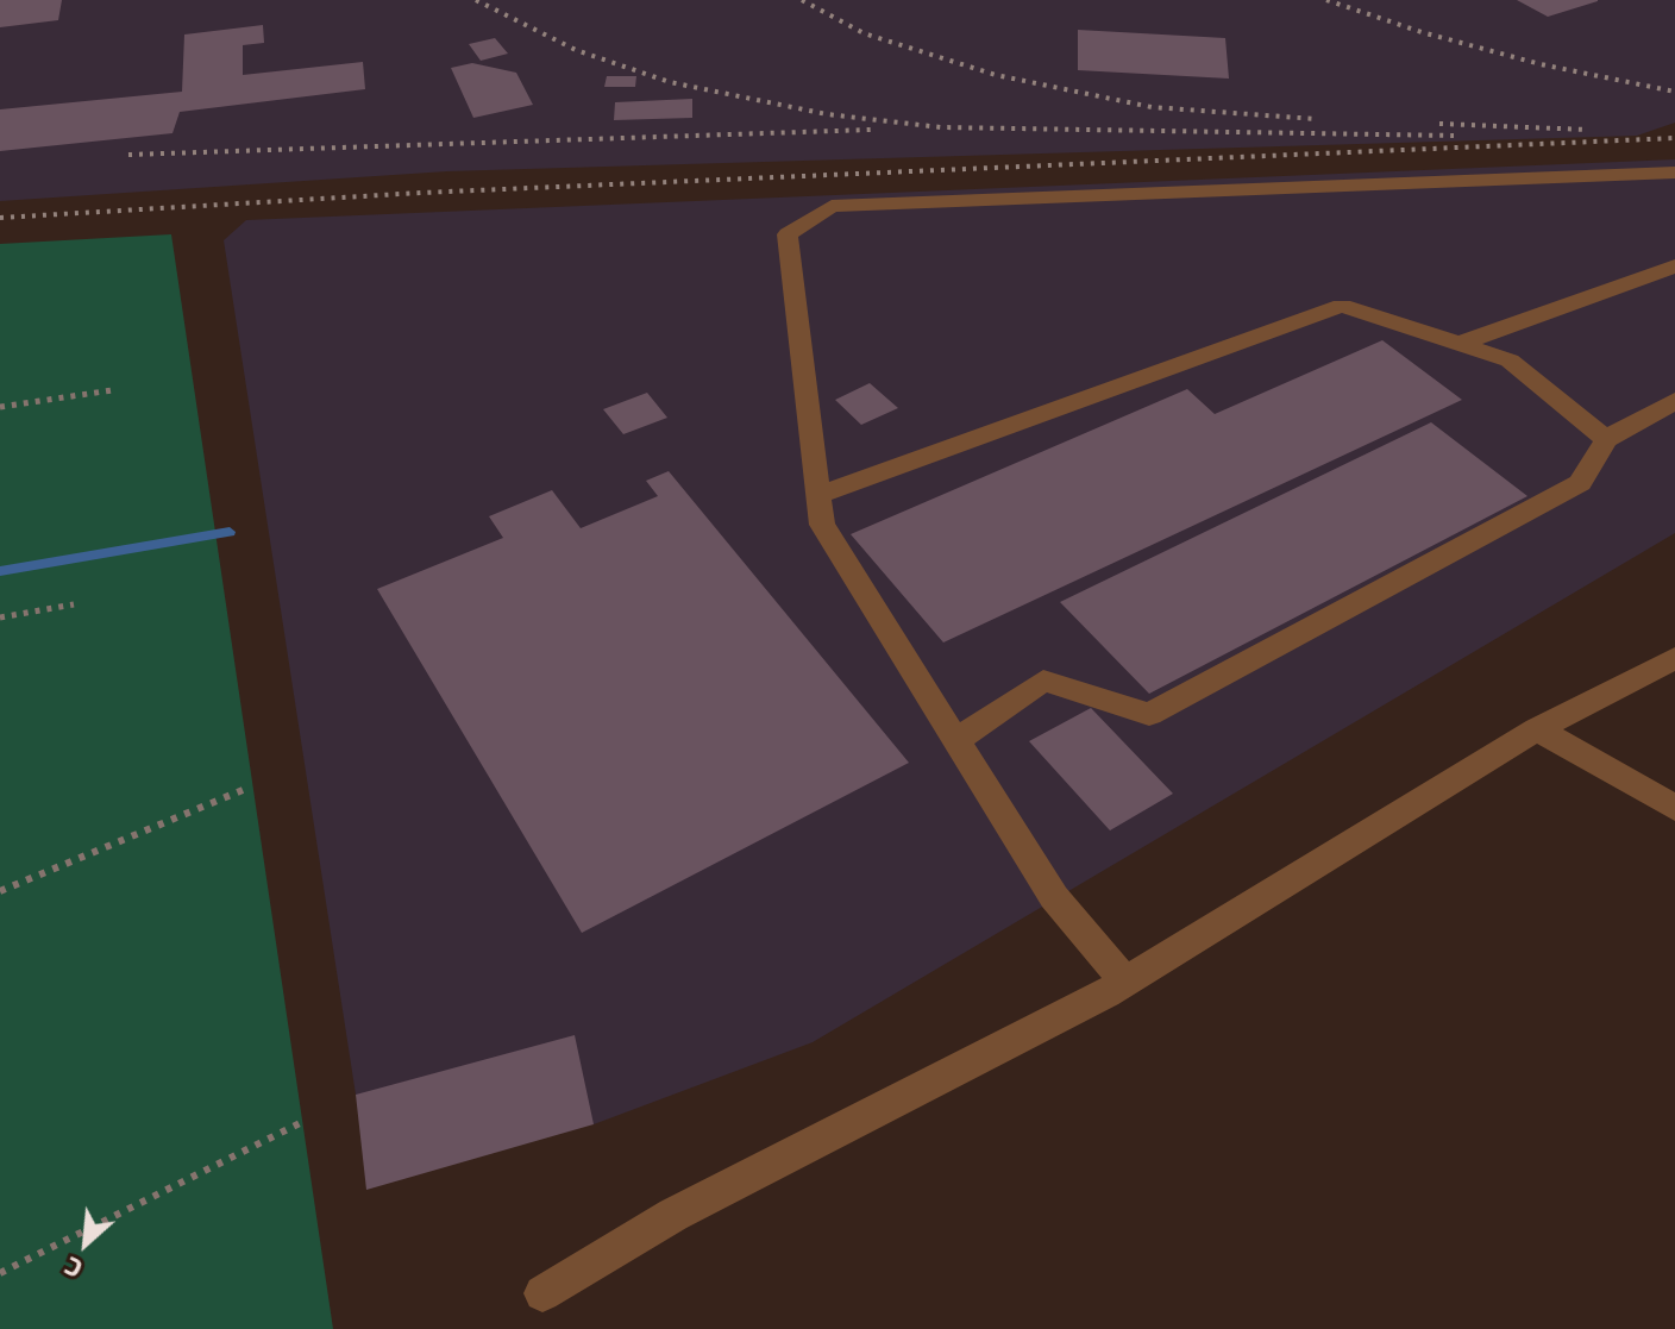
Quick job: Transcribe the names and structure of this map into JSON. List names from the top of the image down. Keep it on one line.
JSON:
{"north":"bottom left"}
